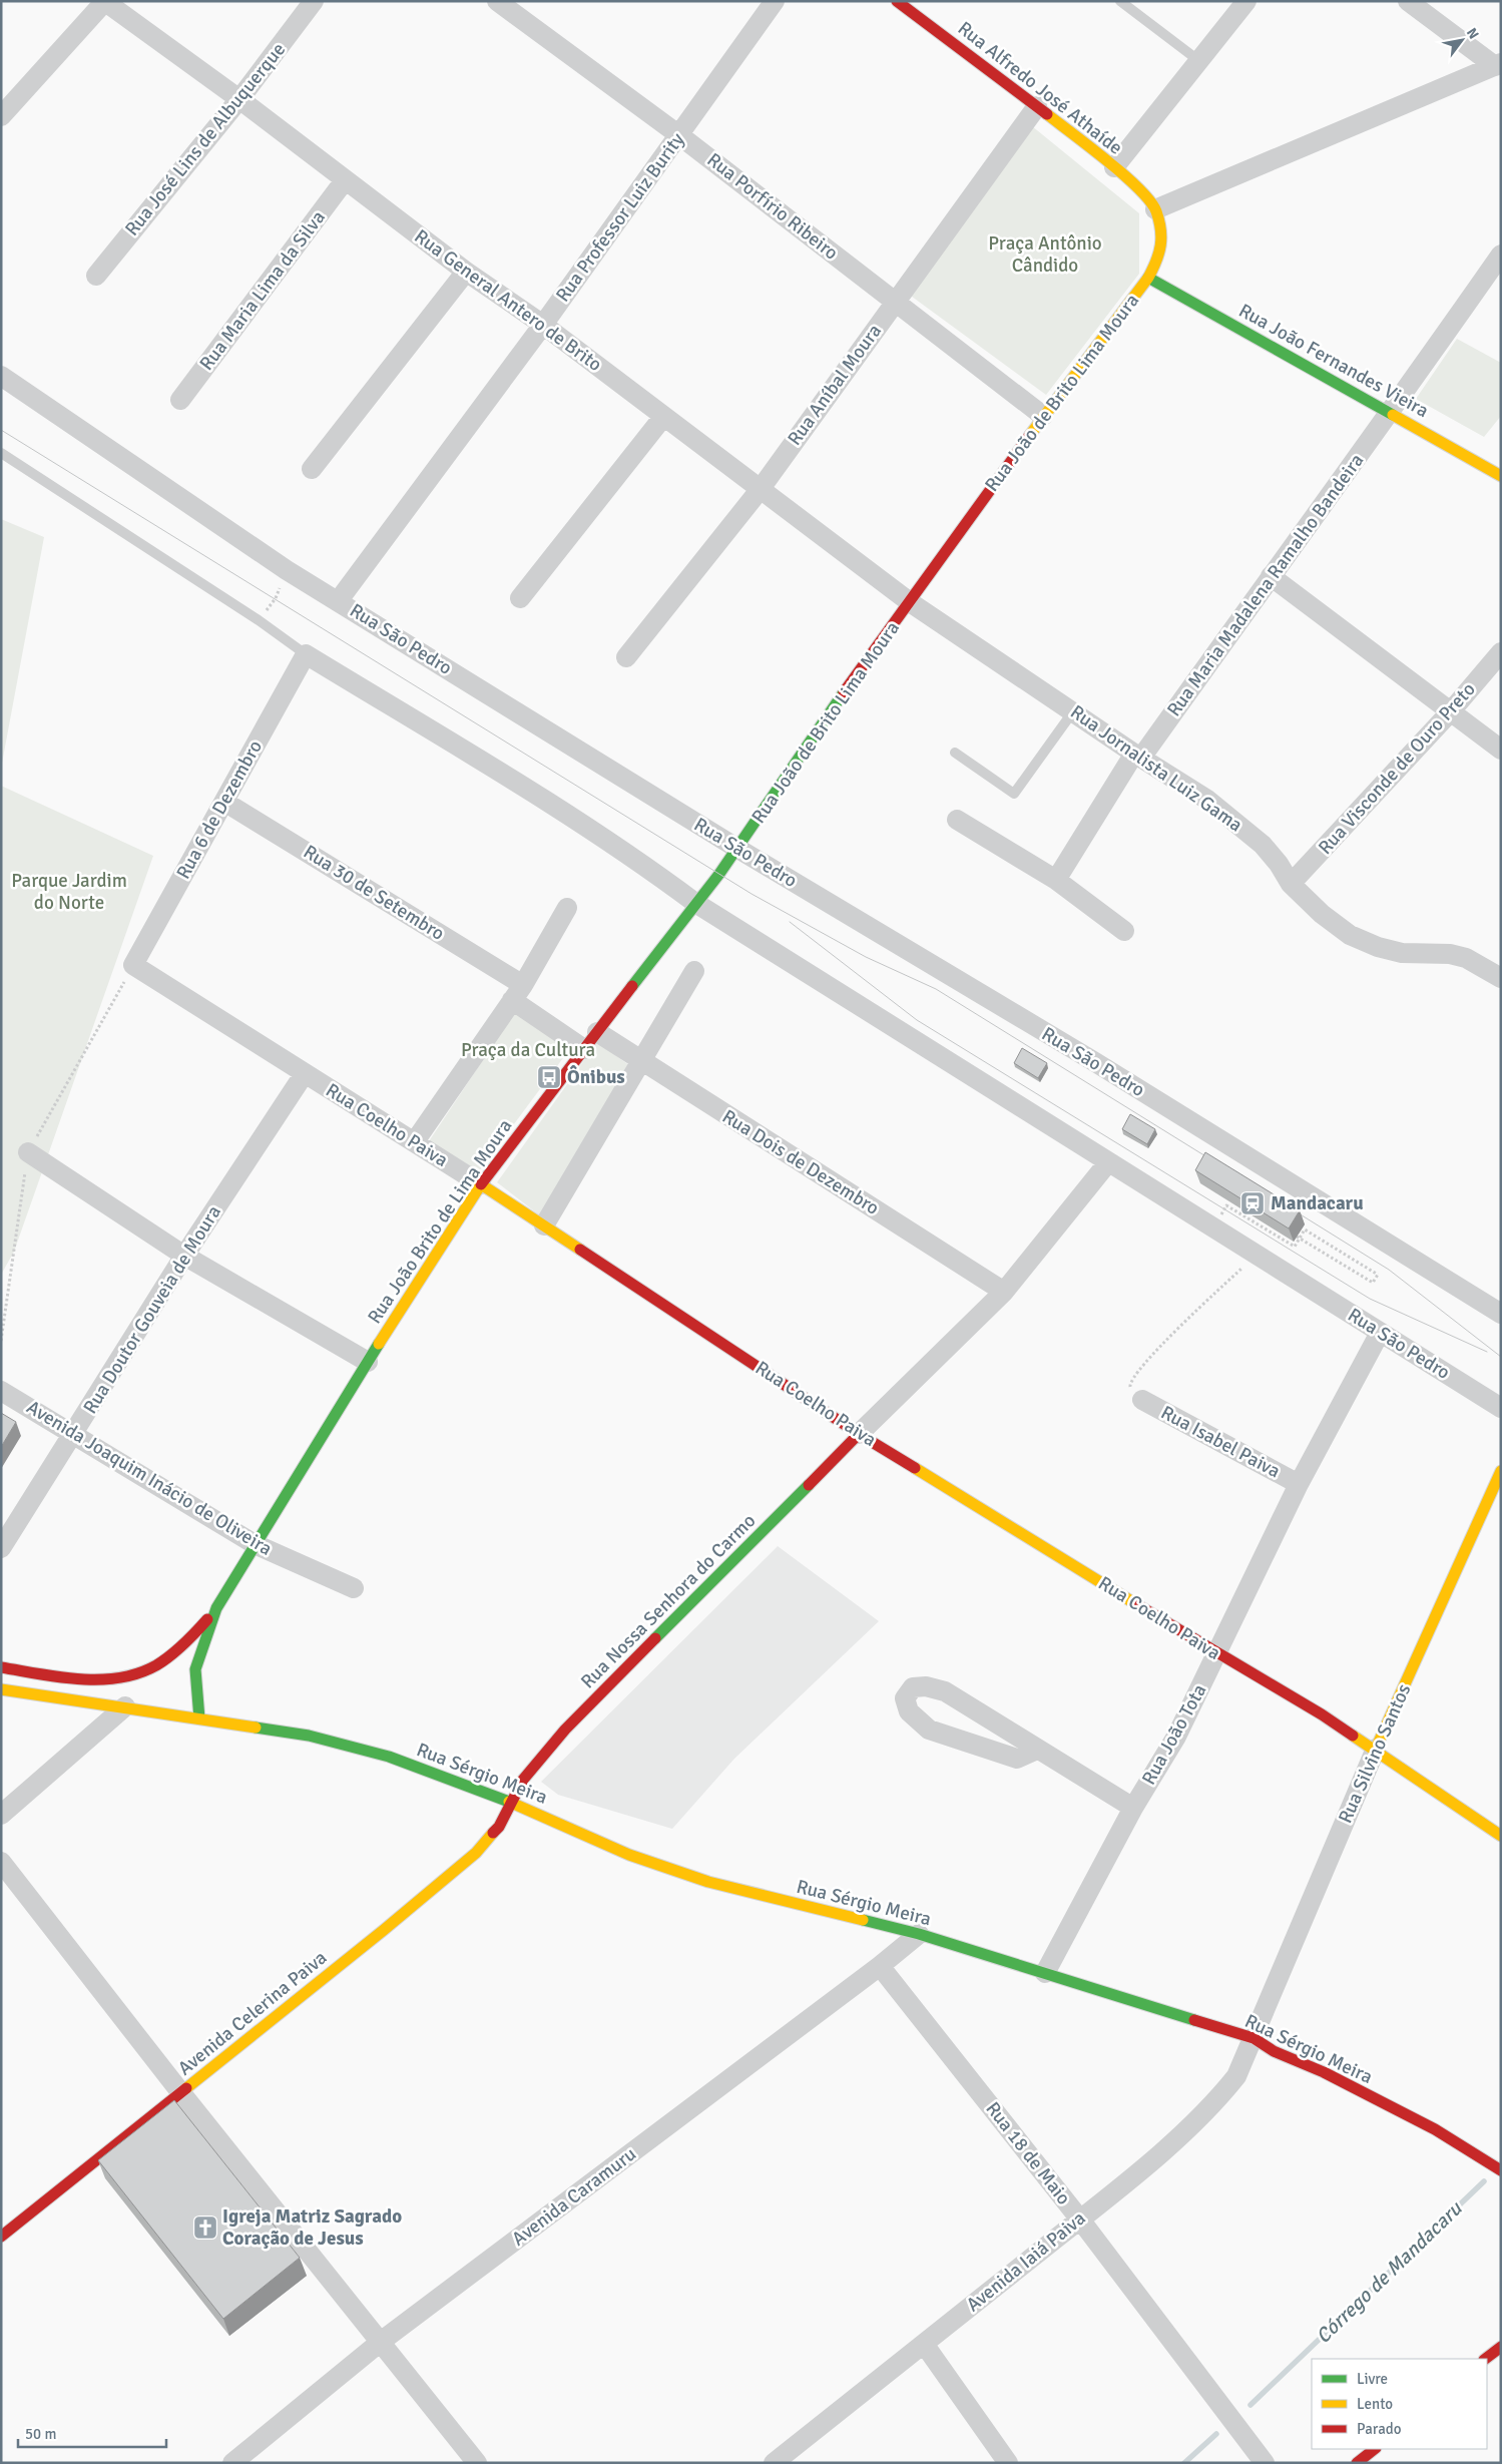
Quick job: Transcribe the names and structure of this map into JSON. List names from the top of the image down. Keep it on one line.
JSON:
{"streets":{"main road":["Rua Alfredo José Athaíde","Rua João Fernandes Vieira","Rua João de Brito Lima Moura","Rua Coelho Paiva","Rua João Brito de Lima Moura","Rua Nossa Senhora do Carmo","Rua Silvino Santos","Rua Sérgio Meira","Avenida Celerina Paiva"],"street":["Rua José Lins de Albuquerque","Rua Porfírio Ribeiro","Rua Professor Luiz Burity","Rua Maria Lima da Silva","Rua General Antero de Brito","Rua Aníbal Moura","Rua Maria Madalena Ramalho Bandeira","Rua São Pedro","Rua Jornalista Luiz Gama","Rua Visconde de Ouro Preto","Rua 6 de Dezembro","Rua 30 de Setembro","Rua Dois de Dezembro","Rua Doutor Gouveia de Moura","Rua Isabel Paiva","Avenida Joaquim Inácio de Oliveira","Rua João Tota","Rua 18 de Maio","Avenida Caramuru","Avenida Iaiá Paiva"]},"crossings":[["Rua Alfredo José Athaíde","Rua Aníbal Moura"],["Rua Alfredo José Athaíde","Rua João de Brito Lima Moura"],["Rua José Lins de Albuquerque","Rua General Antero de Brito"],["Rua Porfírio Ribeiro","Rua Professor Luiz Burity"],["Rua Porfírio Ribeiro","Rua Aníbal Moura"],["Rua Porfírio Ribeiro","Rua João de Brito Lima Moura"],["Rua Professor Luiz Burity","Rua General Antero de Brito"],["Rua Professor Luiz Burity","Rua São Pedro"],["Rua Maria Lima da Silva","Rua General Antero de Brito"],["Rua General Antero de Brito","Rua Aníbal Moura"],["Rua General Antero de Brito","Rua João de Brito Lima Moura"],["Rua General Antero de Brito","Rua Jornalista Luiz Gama"],["Rua João Fernandes Vieira","Rua João de Brito Lima Moura"],["Rua João Fernandes Vieira","Rua Maria Madalena Ramalho Bandeira"],["Rua João de Brito Lima Moura","Rua São Pedro"],["Rua João de Brito Lima Moura","Rua Jornalista Luiz Gama"],["Rua João de Brito Lima Moura","Rua João Brito de Lima Moura"],["Rua Maria Madalena Ramalho Bandeira","Rua Jornalista Luiz Gama"],["Rua São Pedro","Rua 6 de Dezembro"],["Rua São Pedro","Rua João Brito de Lima Moura"],["Rua São Pedro","Rua João Tota"],["Rua Jornalista Luiz Gama","Rua Visconde de Ouro Preto"],["Rua 6 de Dezembro","Rua 30 de Setembro"],["Rua 6 de Dezembro","Rua Coelho Paiva"],["Rua 30 de Setembro","Rua João Brito de Lima Moura"],["Rua Coelho Paiva","Rua João Brito de Lima Moura"],["Rua Coelho Paiva","Rua Doutor Gouveia de Moura"],["Rua Coelho Paiva","Rua Nossa Senhora do Carmo"],["Rua Coelho Paiva","Rua João Tota"],["Rua Coelho Paiva","Rua Silvino Santos"],["Rua Dois de Dezembro","Rua João Brito de Lima Moura"],["Rua João Brito de Lima Moura","Avenida Joaquim Inácio de Oliveira"],["Rua Doutor Gouveia de Moura","Avenida Joaquim Inácio de Oliveira"],["Rua Isabel Paiva","Rua João Tota"],["Rua Nossa Senhora do Carmo","Rua Sérgio Meira"],["Rua Nossa Senhora do Carmo","Avenida Celerina Paiva"],["Rua João Tota","Rua Sérgio Meira"],["Rua Silvino Santos","Rua Sérgio Meira"],["Rua Silvino Santos","Avenida Iaiá Paiva"],["Rua Sérgio Meira","Avenida Celerina Paiva"],["Rua Sérgio Meira","Avenida Caramuru"],["Rua Sérgio Meira","Avenida Iaiá Paiva"],["Rua 18 de Maio","Avenida Caramuru"],["Rua 18 de Maio","Avenida Iaiá Paiva"]],"water":["Córrego de Mandacaru"],"parks":["Praça Antônio Cândido","Parque Jardim do Norte","Praça da Cultura"],"places":{"bus stop":["Ônibus"],"station":["Mandacaru"],"church":["Igreja Matriz Sagrado Coração de Jesus"]},"legend":["Livre","Lento","Parado"],"scale_bar":"50 m","north":"top right"}
